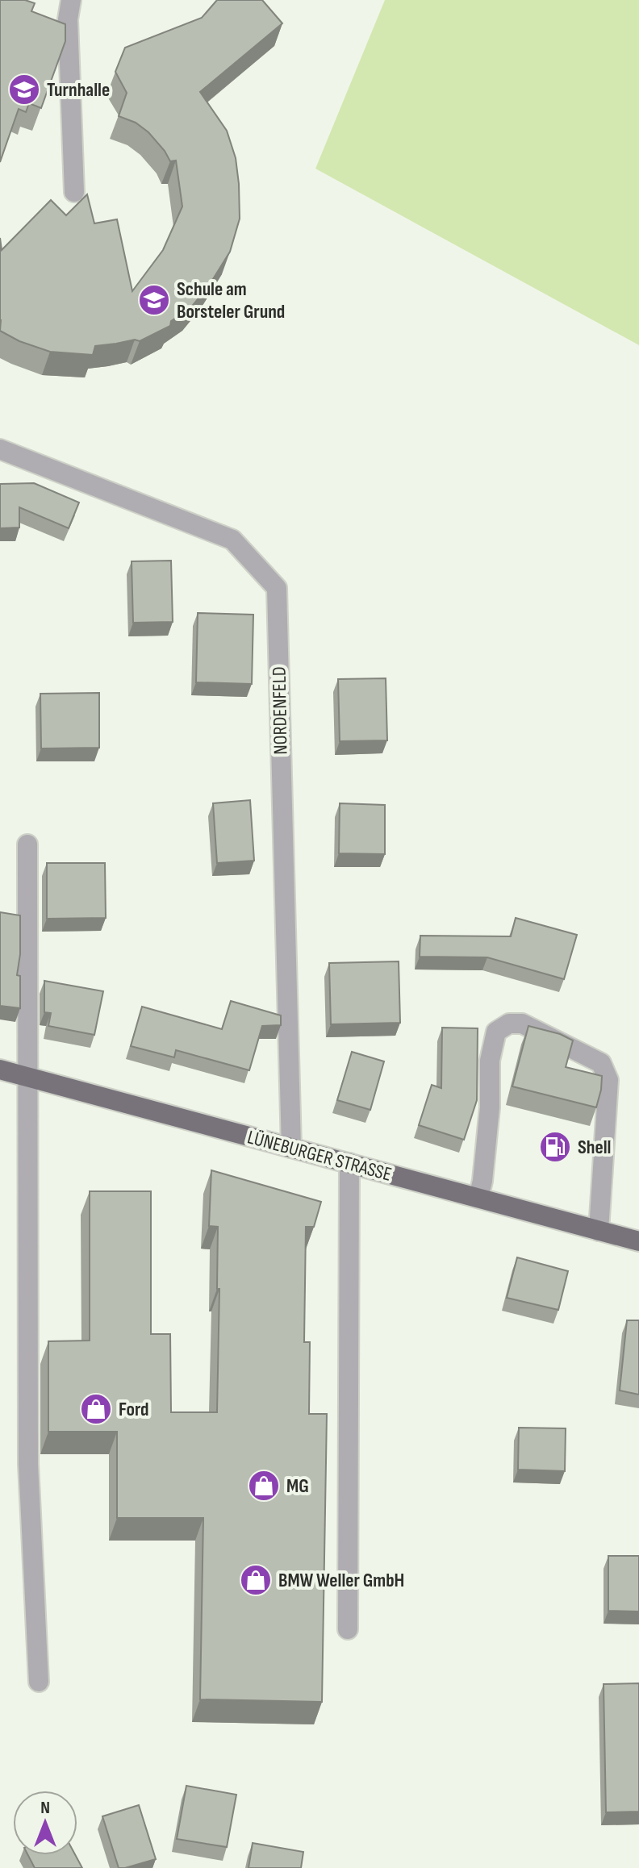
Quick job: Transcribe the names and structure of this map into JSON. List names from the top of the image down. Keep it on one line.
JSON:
{"streets":{"main road":["LÜNEBURGER STRASSE"],"street":["NORDENFELD"]},"crossings":[["NORDENFELD","LÜNEBURGER STRASSE"]],"places":{"school or university":["Turnhalle","Schule am Borsteler Grund"],"fuel station":["Shell"],"shop":["Ford","MG","BMW Weller GmbH"]},"north":"top"}
